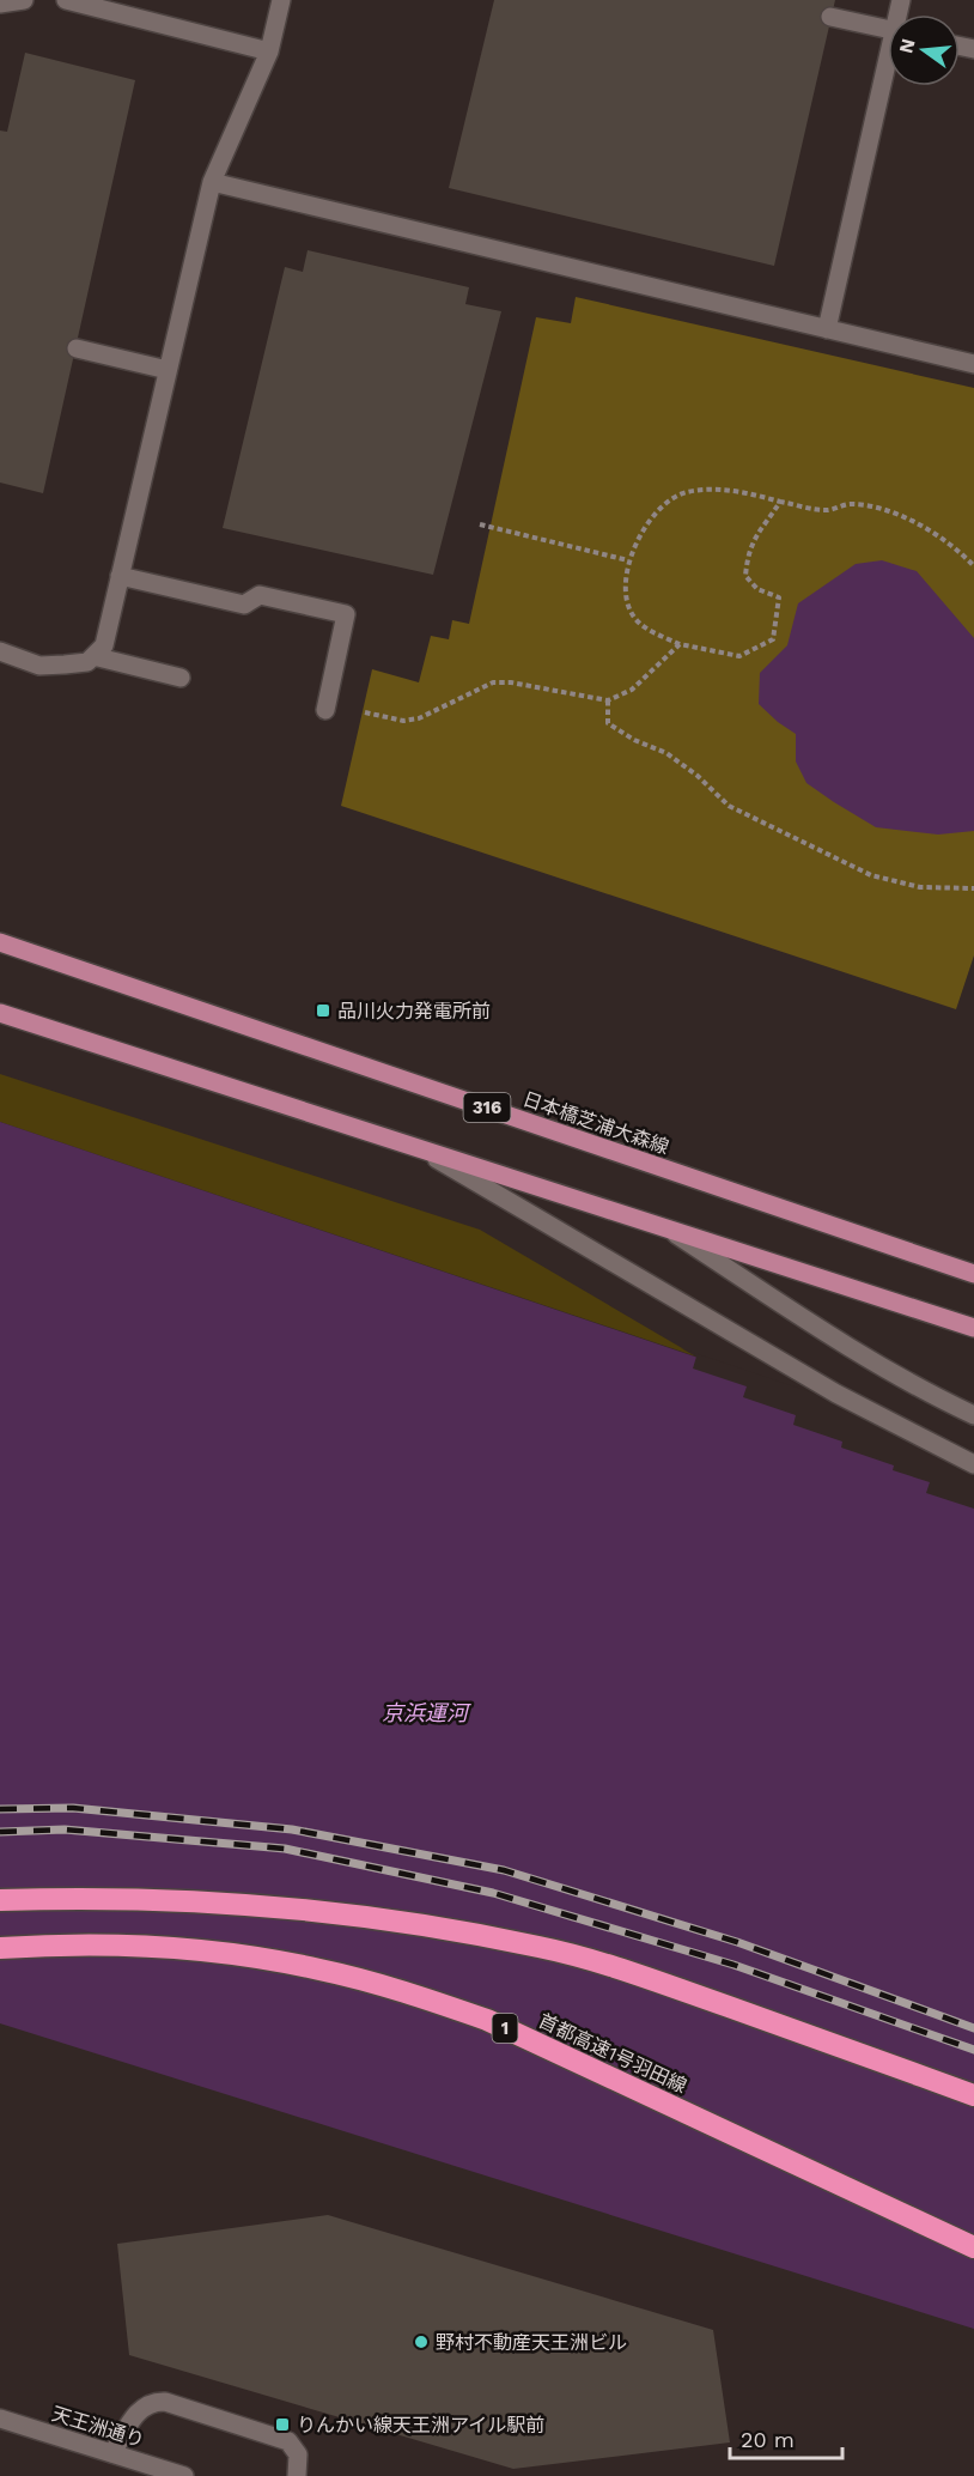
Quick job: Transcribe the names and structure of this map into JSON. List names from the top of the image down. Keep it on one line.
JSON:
{"streets":{"highway":["1","首都高速1号羽田線"],"main road":["316","日本橋芝浦大森線"],"street":["天王洲通り"]},"water":["京浜運河"],"places":{"transit":["品川火力発電所前","りんかい線天王洲アイル駅前"],"other":["野村不動産天王洲ビル"]},"scale_bar":"20 m","north":"left"}
